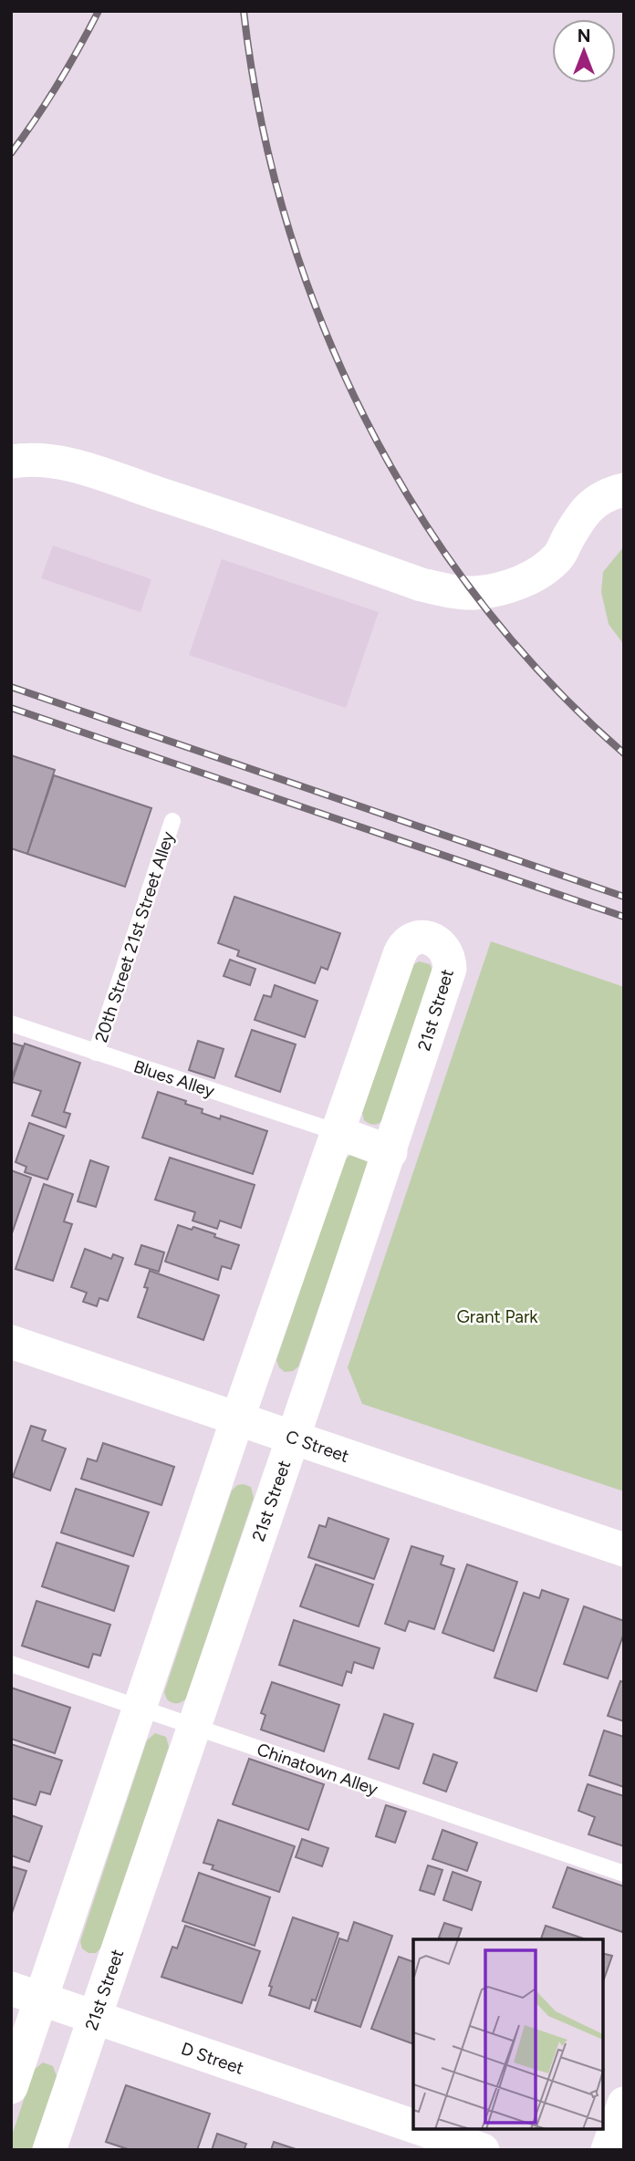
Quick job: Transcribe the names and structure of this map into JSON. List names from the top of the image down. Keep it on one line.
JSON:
{"streets":{"street":["21st Street","C Street","D Street"],"lane":["20th Street 21st Street Alley","Blues Alley","Chinatown Alley"]},"crossings":[["20th Street 21st Street Alley","Blues Alley"],["21st Street","Blues Alley"],["21st Street","C Street"],["21st Street","Chinatown Alley"],["21st Street","D Street"]],"parks":["Grant Park"],"north":"top"}
